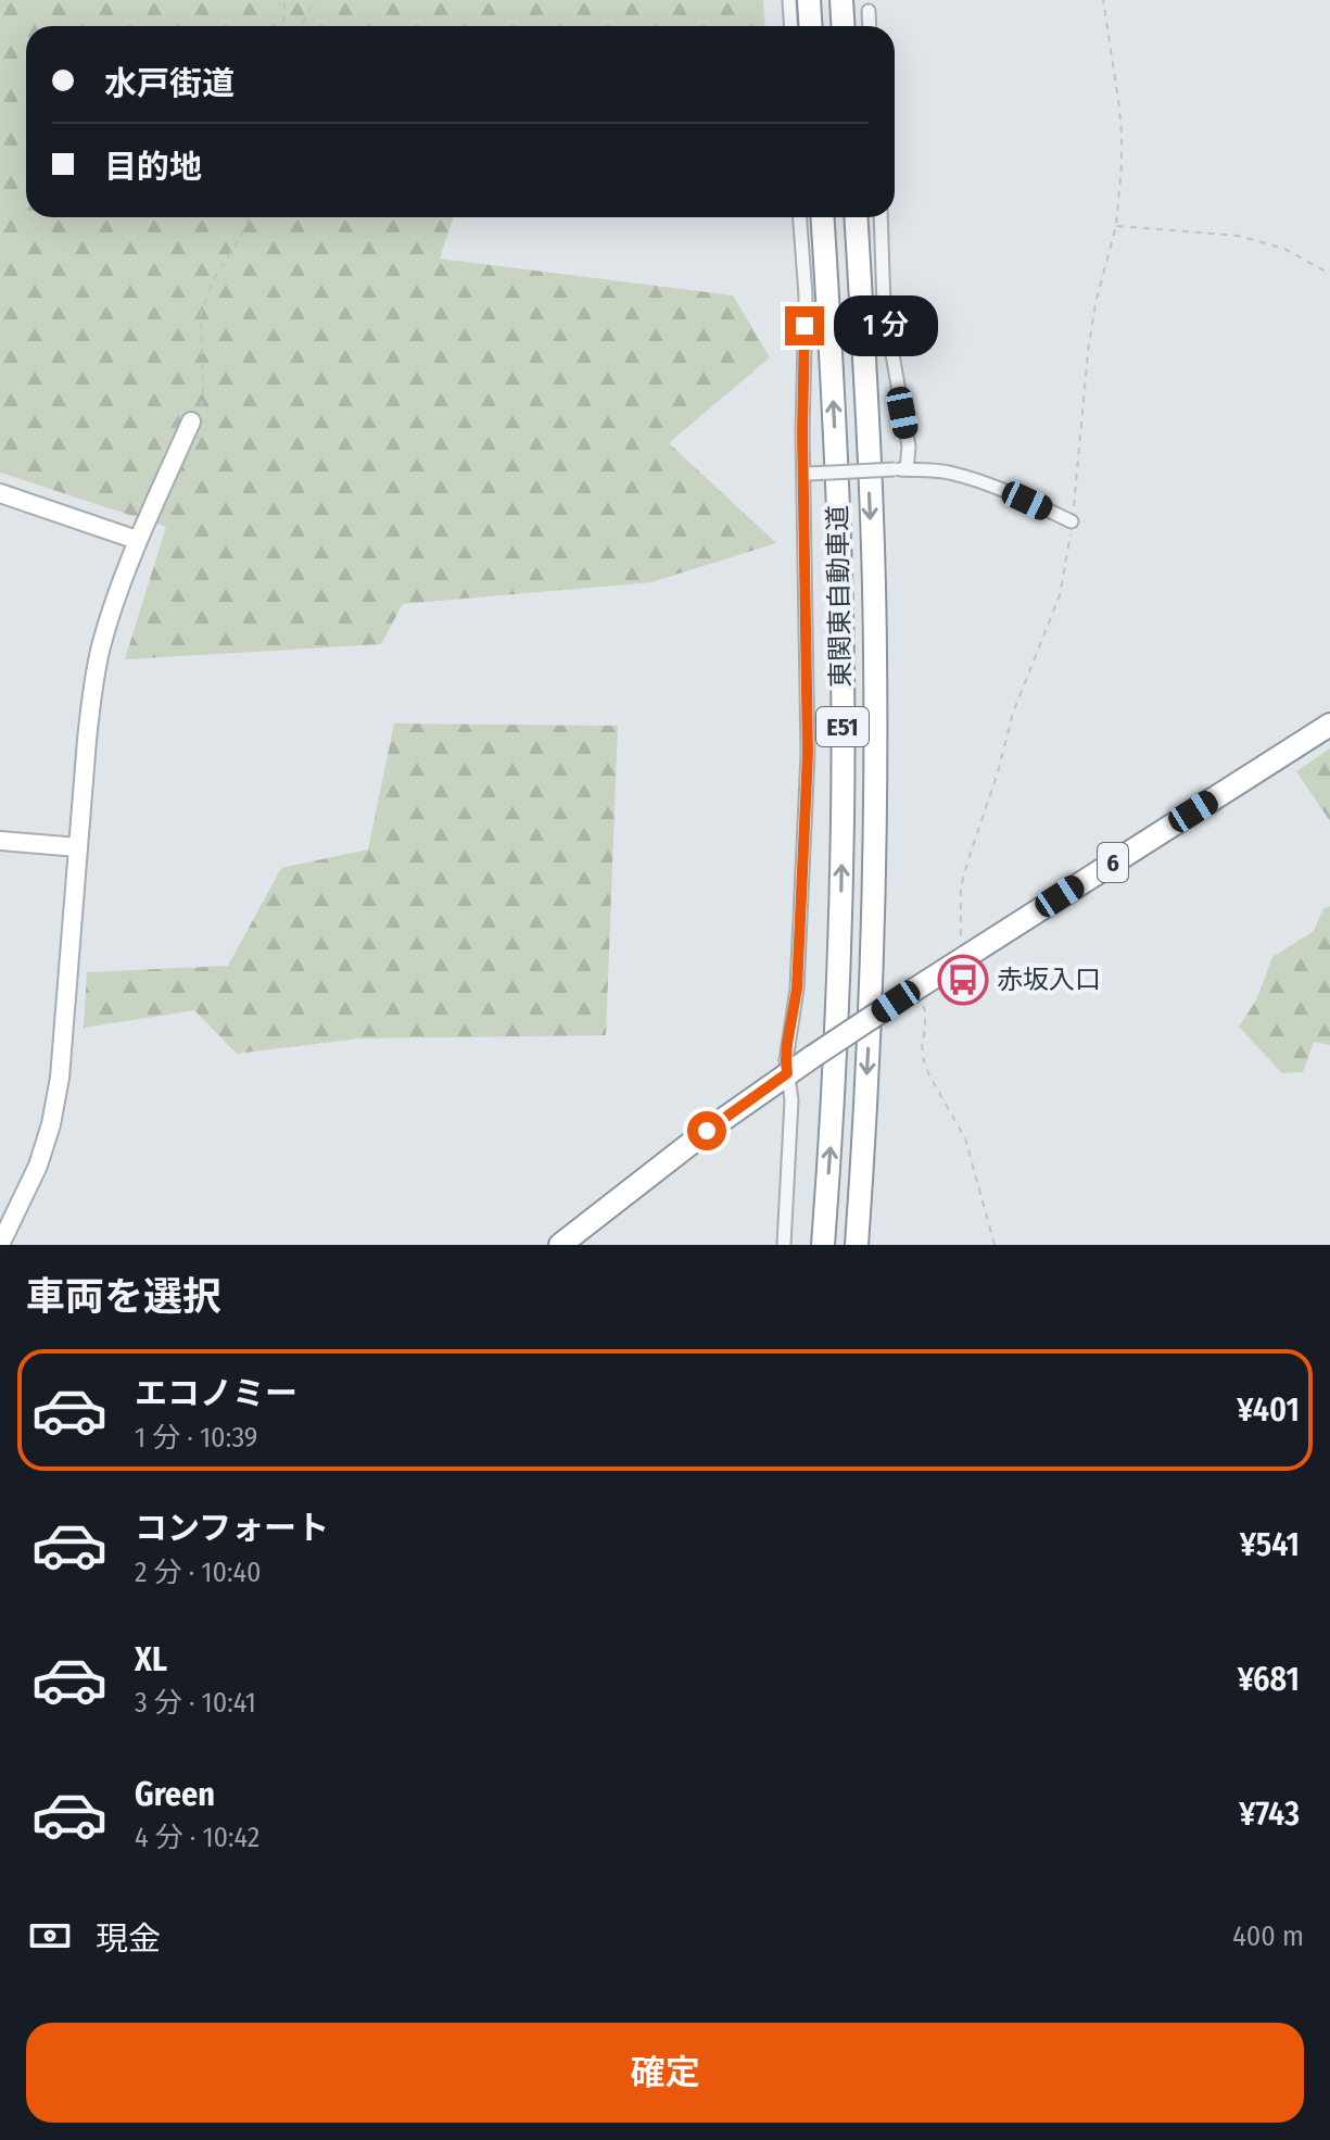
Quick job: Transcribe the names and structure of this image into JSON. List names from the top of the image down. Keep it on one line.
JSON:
{"streets":{"highway":["東関東自動車道","E51","6"]},"places":{"bus stop":["赤坂入口"]},"page":{"banner":["水戸街道","目的地"],"bubble":"1 分","heading":"車両を選択","list":[{"name":"エコノミー","note":"1 分 · 10:39","value":"¥401"},{"name":"コンフォート","note":"2 分 · 10:40","value":"¥541"},{"name":"XL","note":"3 分 · 10:41","value":"¥681"},{"name":"Green","note":"4 分 · 10:42","value":"¥743"}],"pay":["現金","400 m"],"buttons":"確定"}}
